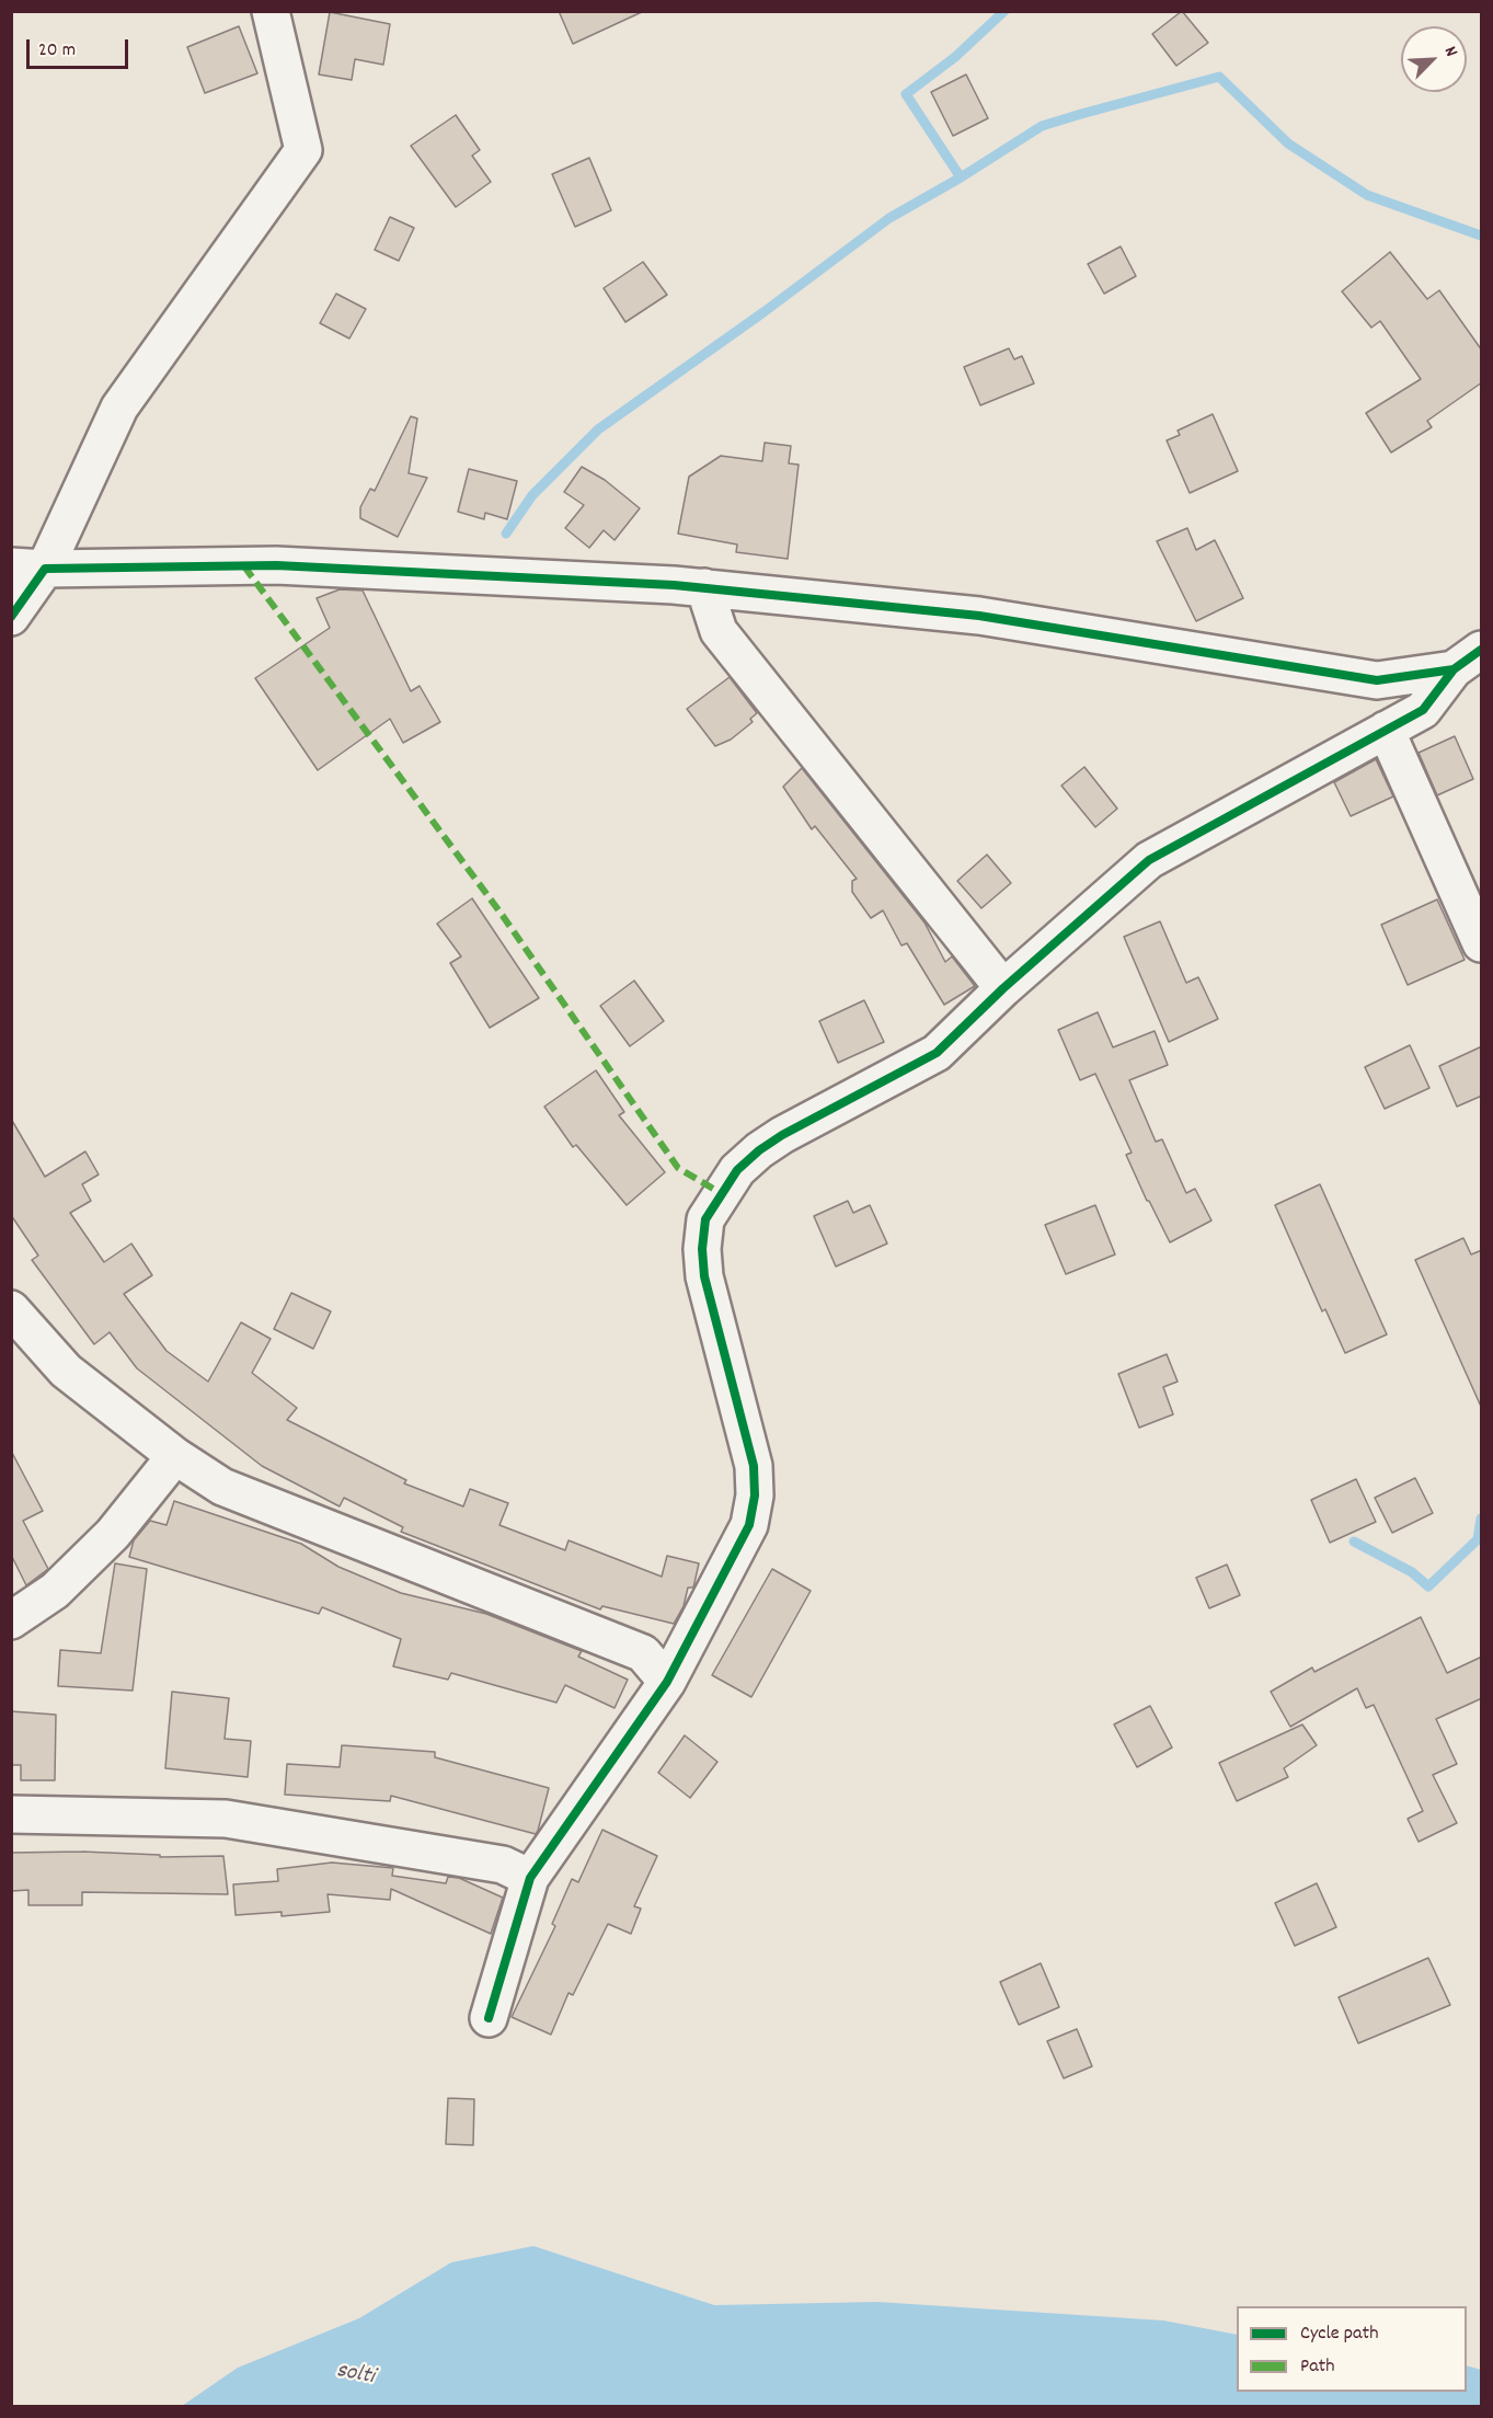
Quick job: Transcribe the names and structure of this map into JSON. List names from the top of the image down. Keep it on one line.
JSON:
{"water":["solti"],"legend":["Cycle path","Path"],"scale_bar":"20 m","north":"top right"}
